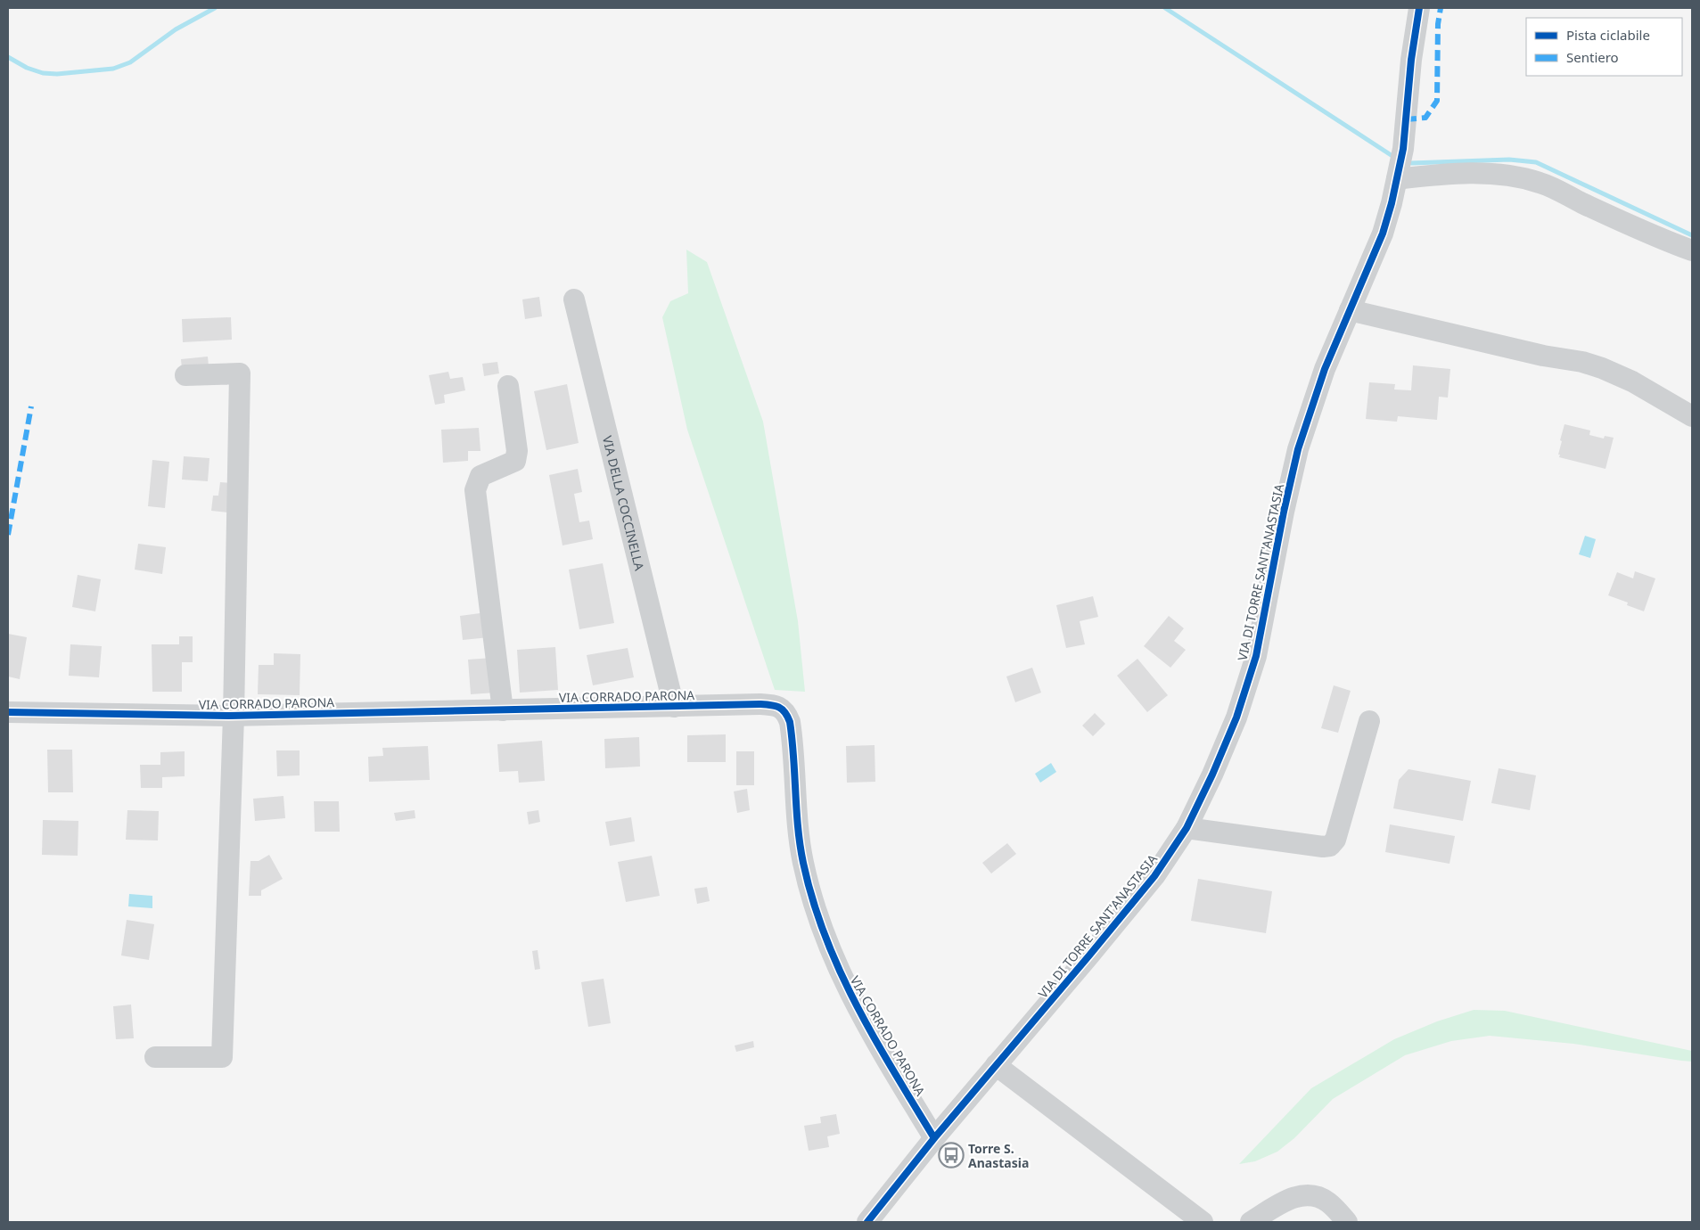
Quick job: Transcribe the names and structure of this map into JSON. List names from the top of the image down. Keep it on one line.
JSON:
{"streets":{"street":["VIA DELLA COCCINELLA","VIA DI TORRE SANT'ANASTASIA","VIA CORRADO PARONA"]},"crossings":[["VIA DELLA COCCINELLA","VIA CORRADO PARONA"],["VIA DI TORRE SANT'ANASTASIA","VIA CORRADO PARONA"]],"places":{"bus stop":["Torre S. Anastasia"]},"legend":["Pista ciclabile","Sentiero"]}
